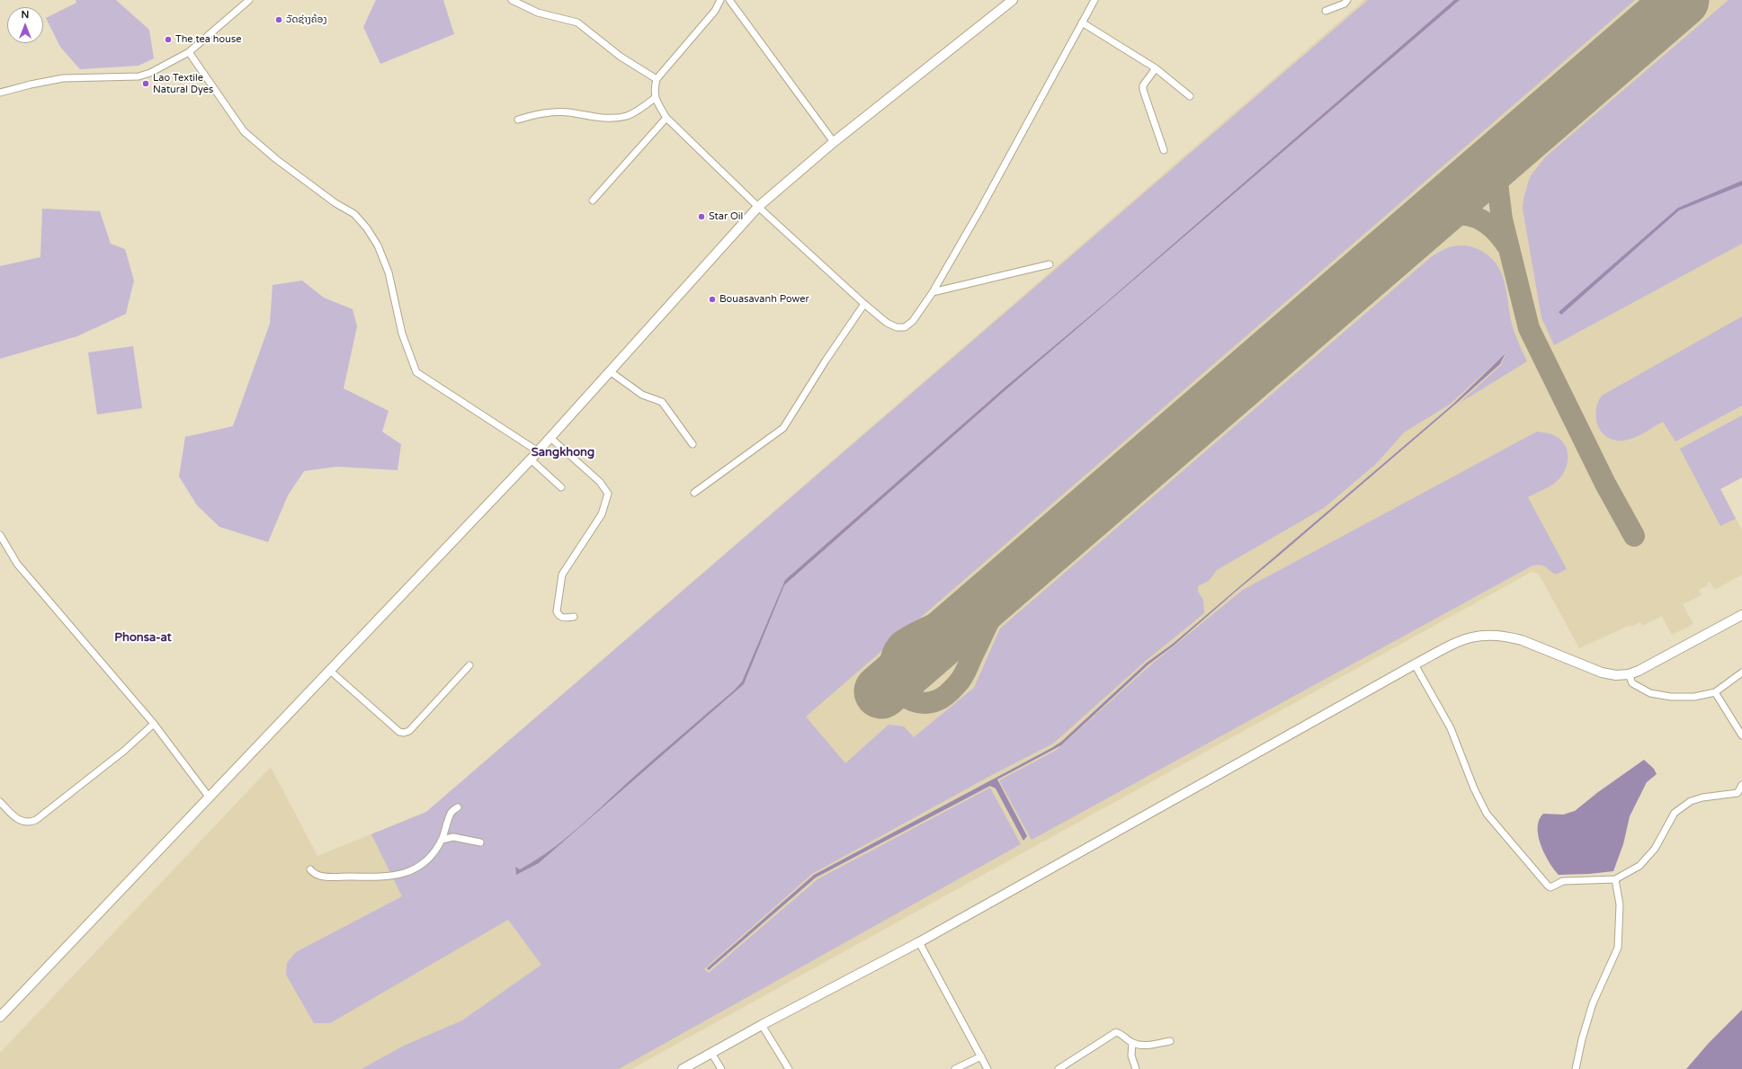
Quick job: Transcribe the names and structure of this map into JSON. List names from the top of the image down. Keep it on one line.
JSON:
{"districts":["Sangkhong","Phonsa-at"],"places":["ວັດຊ່າງຄ້ອງ","The tea house","Lao Textile Natural Dyes","Star Oil","Bouasavanh Power"],"north":"top"}
